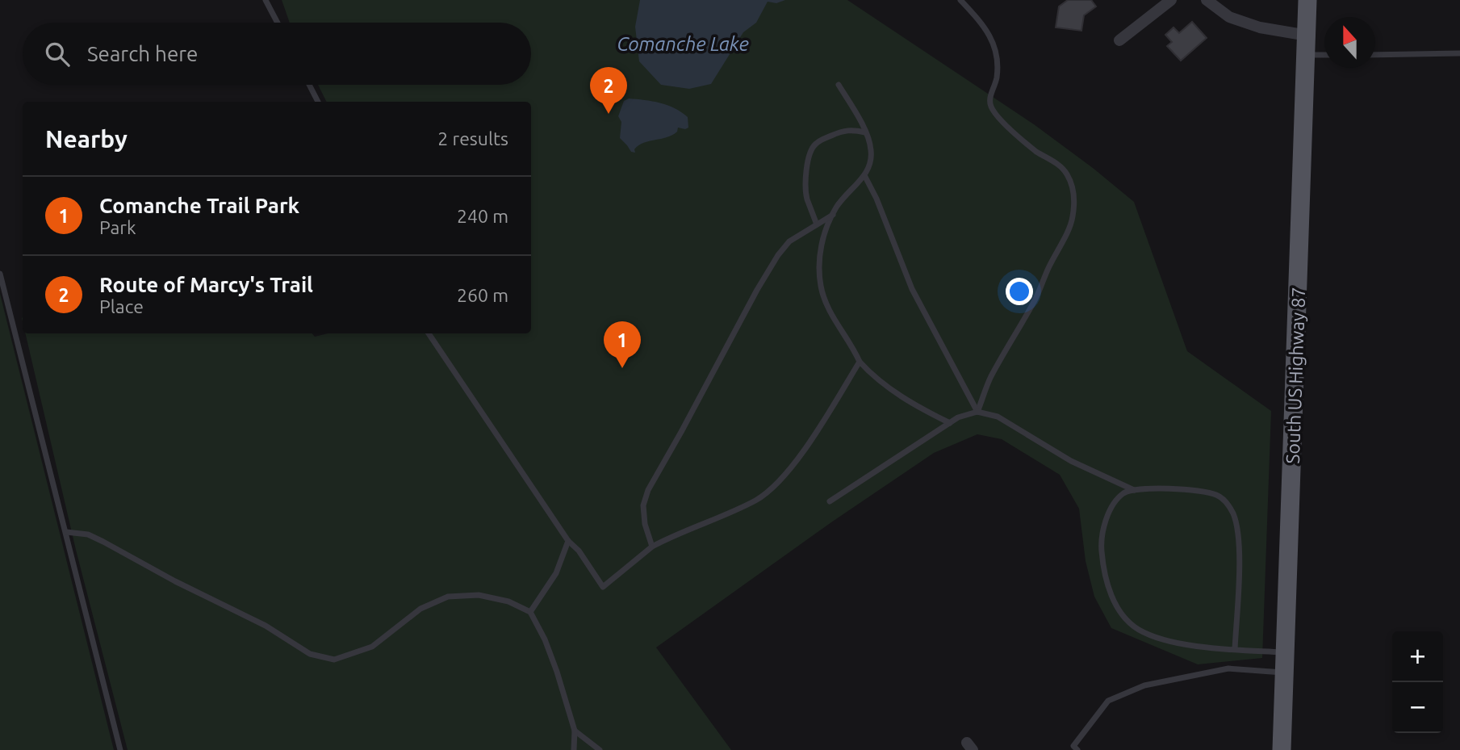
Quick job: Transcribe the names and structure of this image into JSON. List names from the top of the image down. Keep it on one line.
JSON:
{"streets":{"main road":["South US Highway 87"]},"water":["Comanche Lake"],"north":"top","page":{"search":"Search here","pins":["2","1"],"heading":["Nearby","2 results"],"list":[{"mark":"1","name":"Comanche Trail Park","note":"Park","value":"240 m"},{"mark":"2","name":"Route of Marcy's Trail","note":"Place","value":"260 m"}],"map_buttons":["+","−"]}}
